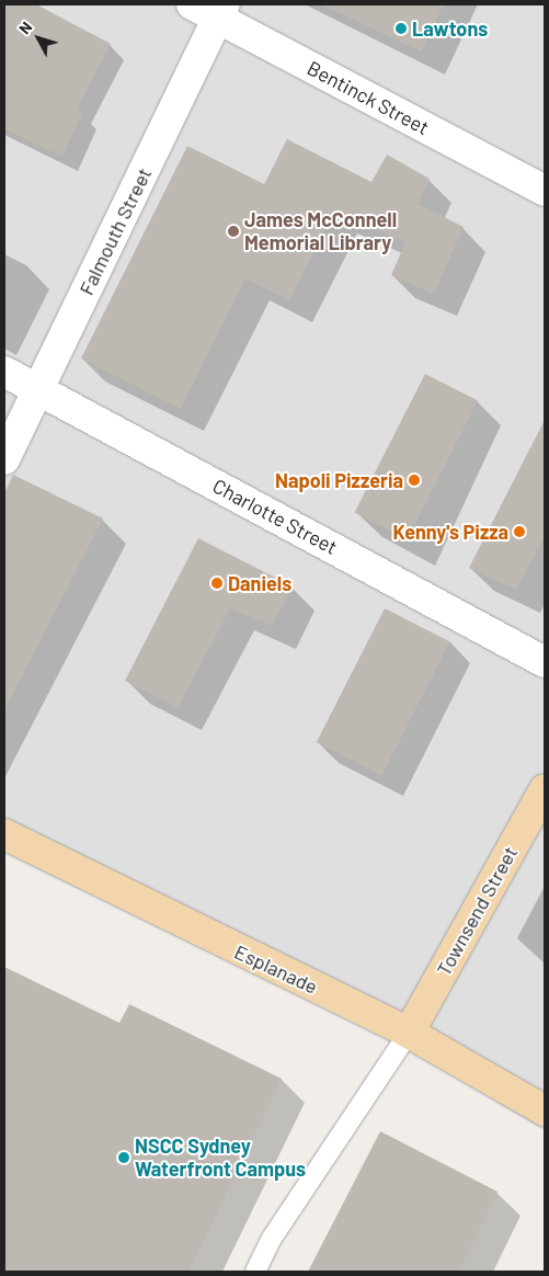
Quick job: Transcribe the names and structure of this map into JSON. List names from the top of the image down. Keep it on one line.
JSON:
{"streets":{"main road":["Townsend Street","Esplanade"],"street":["Bentinck Street","Falmouth Street","Charlotte Street"]},"crossings":[["Bentinck Street","Falmouth Street"],["Falmouth Street","Charlotte Street"],["Townsend Street","Esplanade"]],"places":["Lawtons","James McConnell Memorial Library","Napoli Pizzeria","Kenny's Pizza","Daniels","NSCC Sydney Waterfront Campus"],"north":"top left"}
